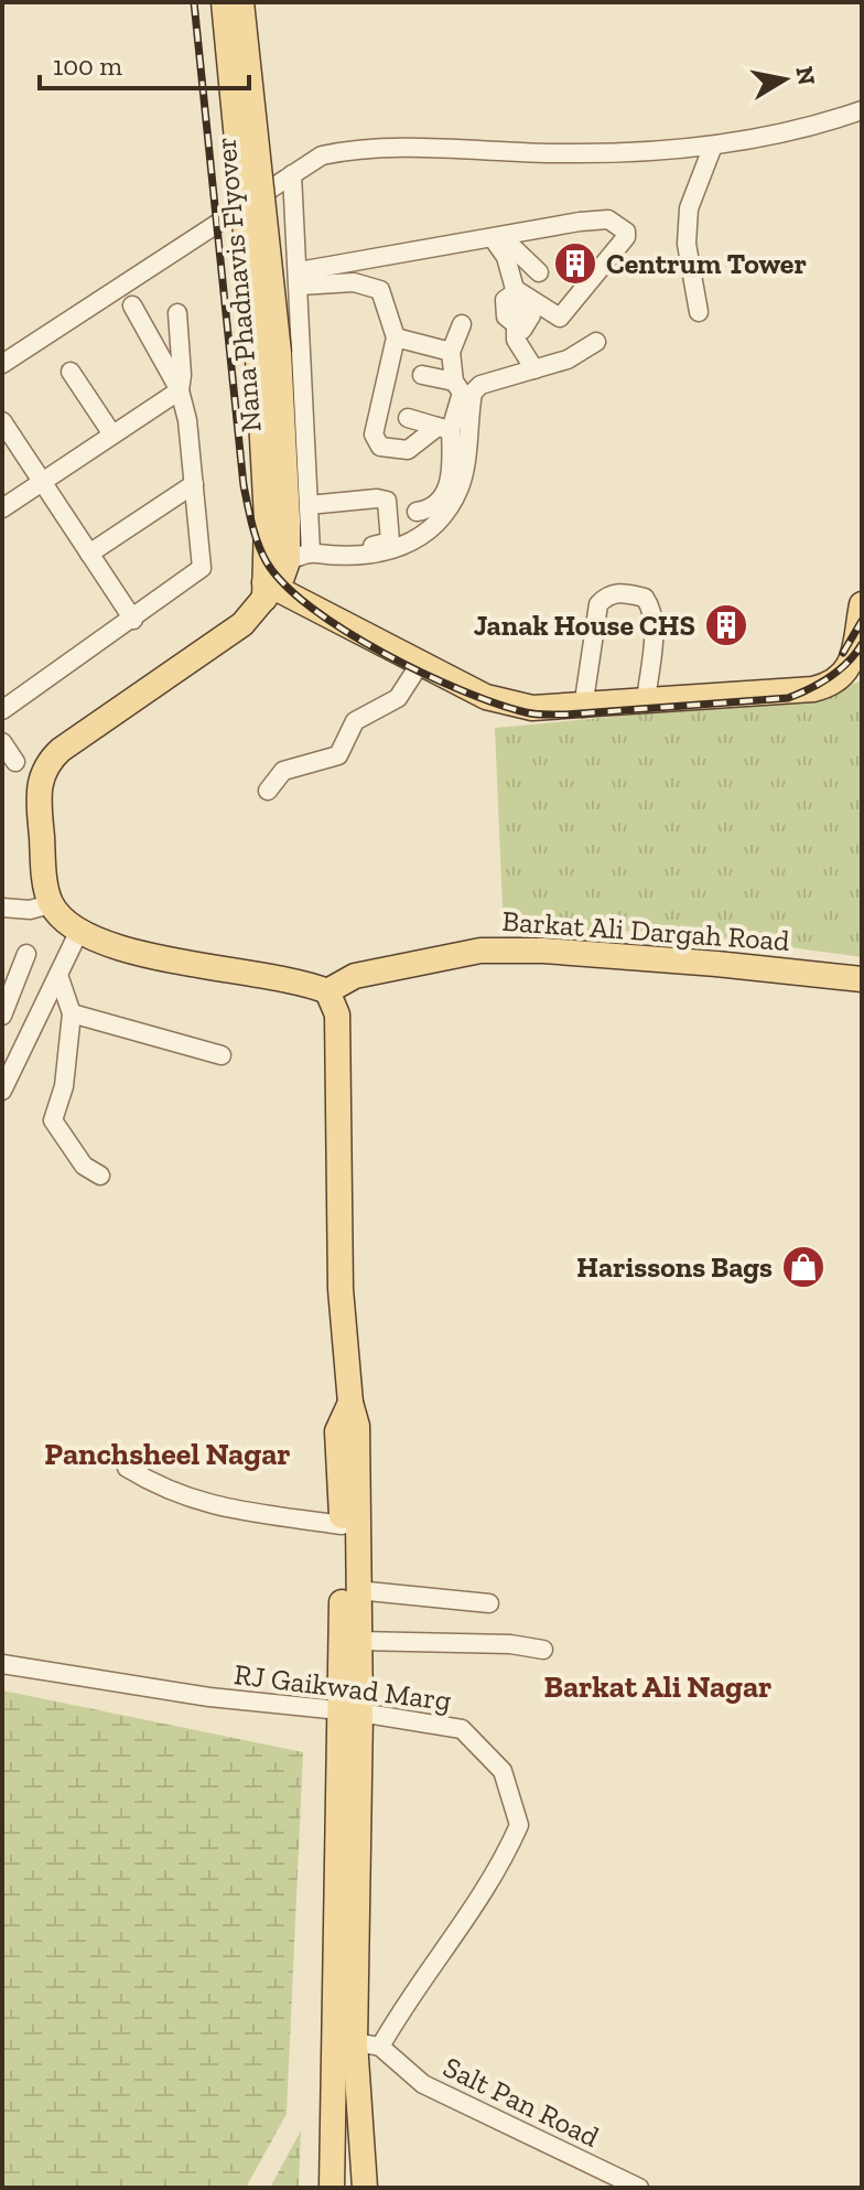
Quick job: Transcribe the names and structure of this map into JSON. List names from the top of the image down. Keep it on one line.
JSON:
{"streets":{"main road":["Nana Phadnavis Flyover","Barkat Ali Dargah Road"],"street":["RJ Gaikwad Marg","Salt Pan Road"]},"crossings":[["RJ Gaikwad Marg","Salt Pan Road"]],"districts":["Panchsheel Nagar","Barkat Ali Nagar"],"places":{"building":["Centrum Tower","Janak House CHS"],"shop":["Harissons Bags"]},"scale_bar":"100 m","north":"right"}
